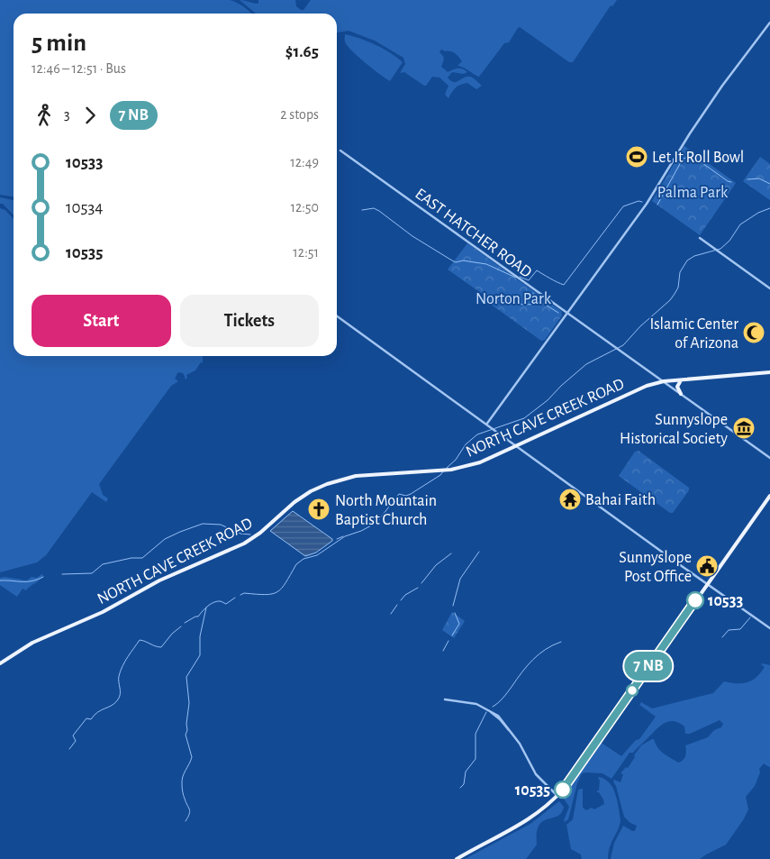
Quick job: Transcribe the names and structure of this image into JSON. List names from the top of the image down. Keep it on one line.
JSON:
{"streets":{"main road":["NORTH CAVE CREEK ROAD"],"street":["EAST HATCHER ROAD"]},"crossings":[["EAST HATCHER ROAD","NORTH CAVE CREEK ROAD"]],"parks":["Palma Park","Norton Park"],"places":{"sports":["Let It Roll Bowl"],"mosque":["Islamic Center of Arizona"],"museum":["Sunnyslope Historical Society"],"temple":["Bahai Faith"],"church":["North Mountain Baptist Church"],"public building":["Sunnyslope Post Office"],"other":["10533","10535"]},"page":{"on_map":"7 NB","heading":["5 min","12:46 – 12:51 · Bus","$1.65"],"legs":["3","7 NB","2 stops"],"list":[{"name":"10533","value":"12:49"},{"name":"10534","value":"12:50"},{"name":"10535","value":"12:51"}],"buttons":["Start","Tickets"]}}
